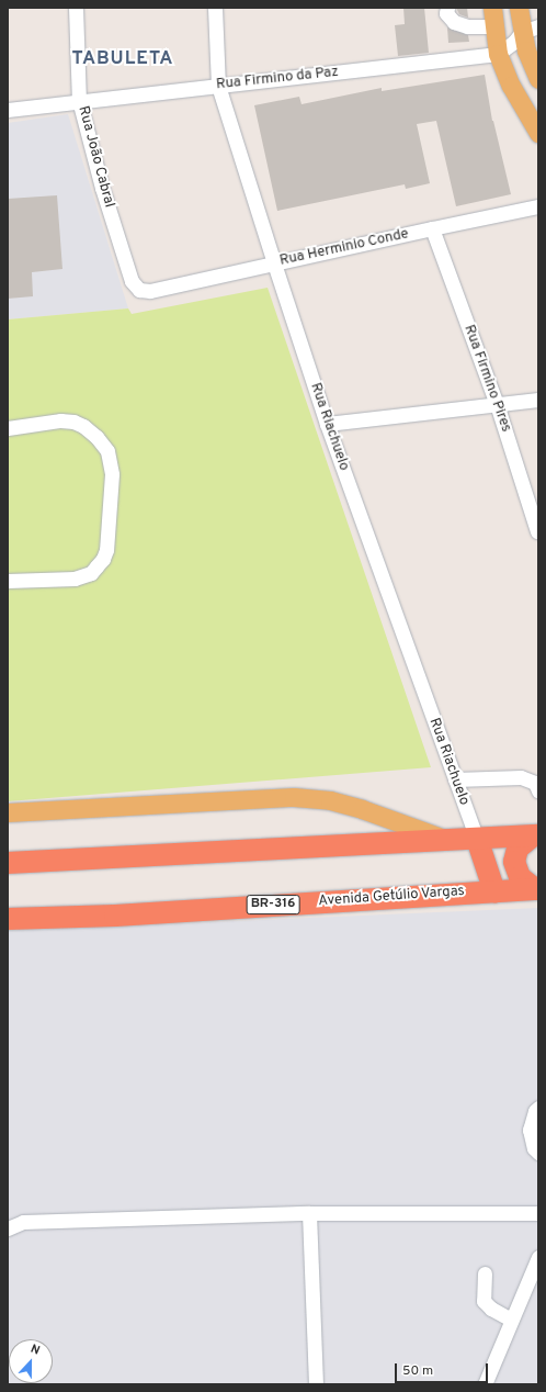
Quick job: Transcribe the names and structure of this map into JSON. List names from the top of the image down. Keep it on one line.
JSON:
{"streets":{"highway":["Avenida Getúlio Vargas","BR-316"],"street":["Rua Firmino da Paz","Rua João Cabral","Rua Herminio Conde","Rua Firmino Pires","Rua Riachuelo"]},"crossings":[["Rua Firmino da Paz","Rua João Cabral"],["Rua Firmino da Paz","Rua Riachuelo"],["Rua João Cabral","Rua Herminio Conde"],["Rua Herminio Conde","Rua Firmino Pires"],["Rua Herminio Conde","Rua Riachuelo"]],"districts":["TABULETA"],"scale_bar":"50 m","north":"top"}
